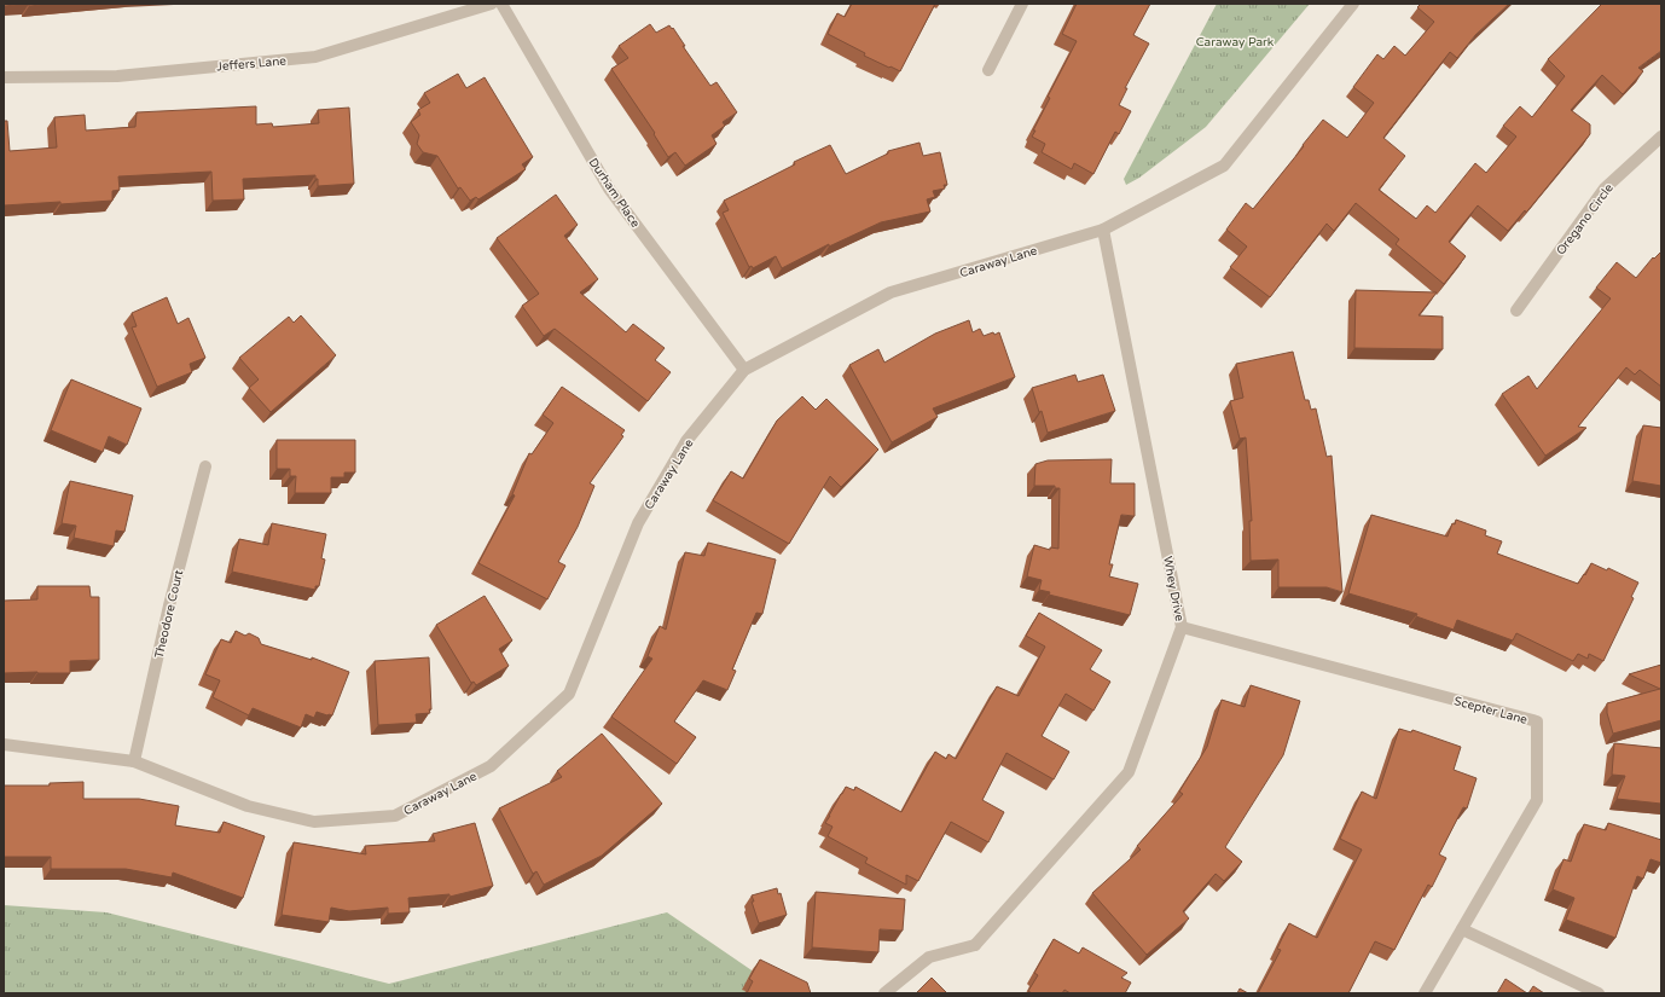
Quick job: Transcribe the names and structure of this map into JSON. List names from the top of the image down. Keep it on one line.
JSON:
{"streets":{"street":["Jeffers Lane","Durham Place","Oregano Circle","Caraway Lane","Whey Drive","Theodore Court","Scepter Lane"]},"crossings":[["Durham Place","Caraway Lane"],["Caraway Lane","Whey Drive"],["Caraway Lane","Theodore Court"],["Whey Drive","Scepter Lane"]],"parks":["Caraway Park"]}
